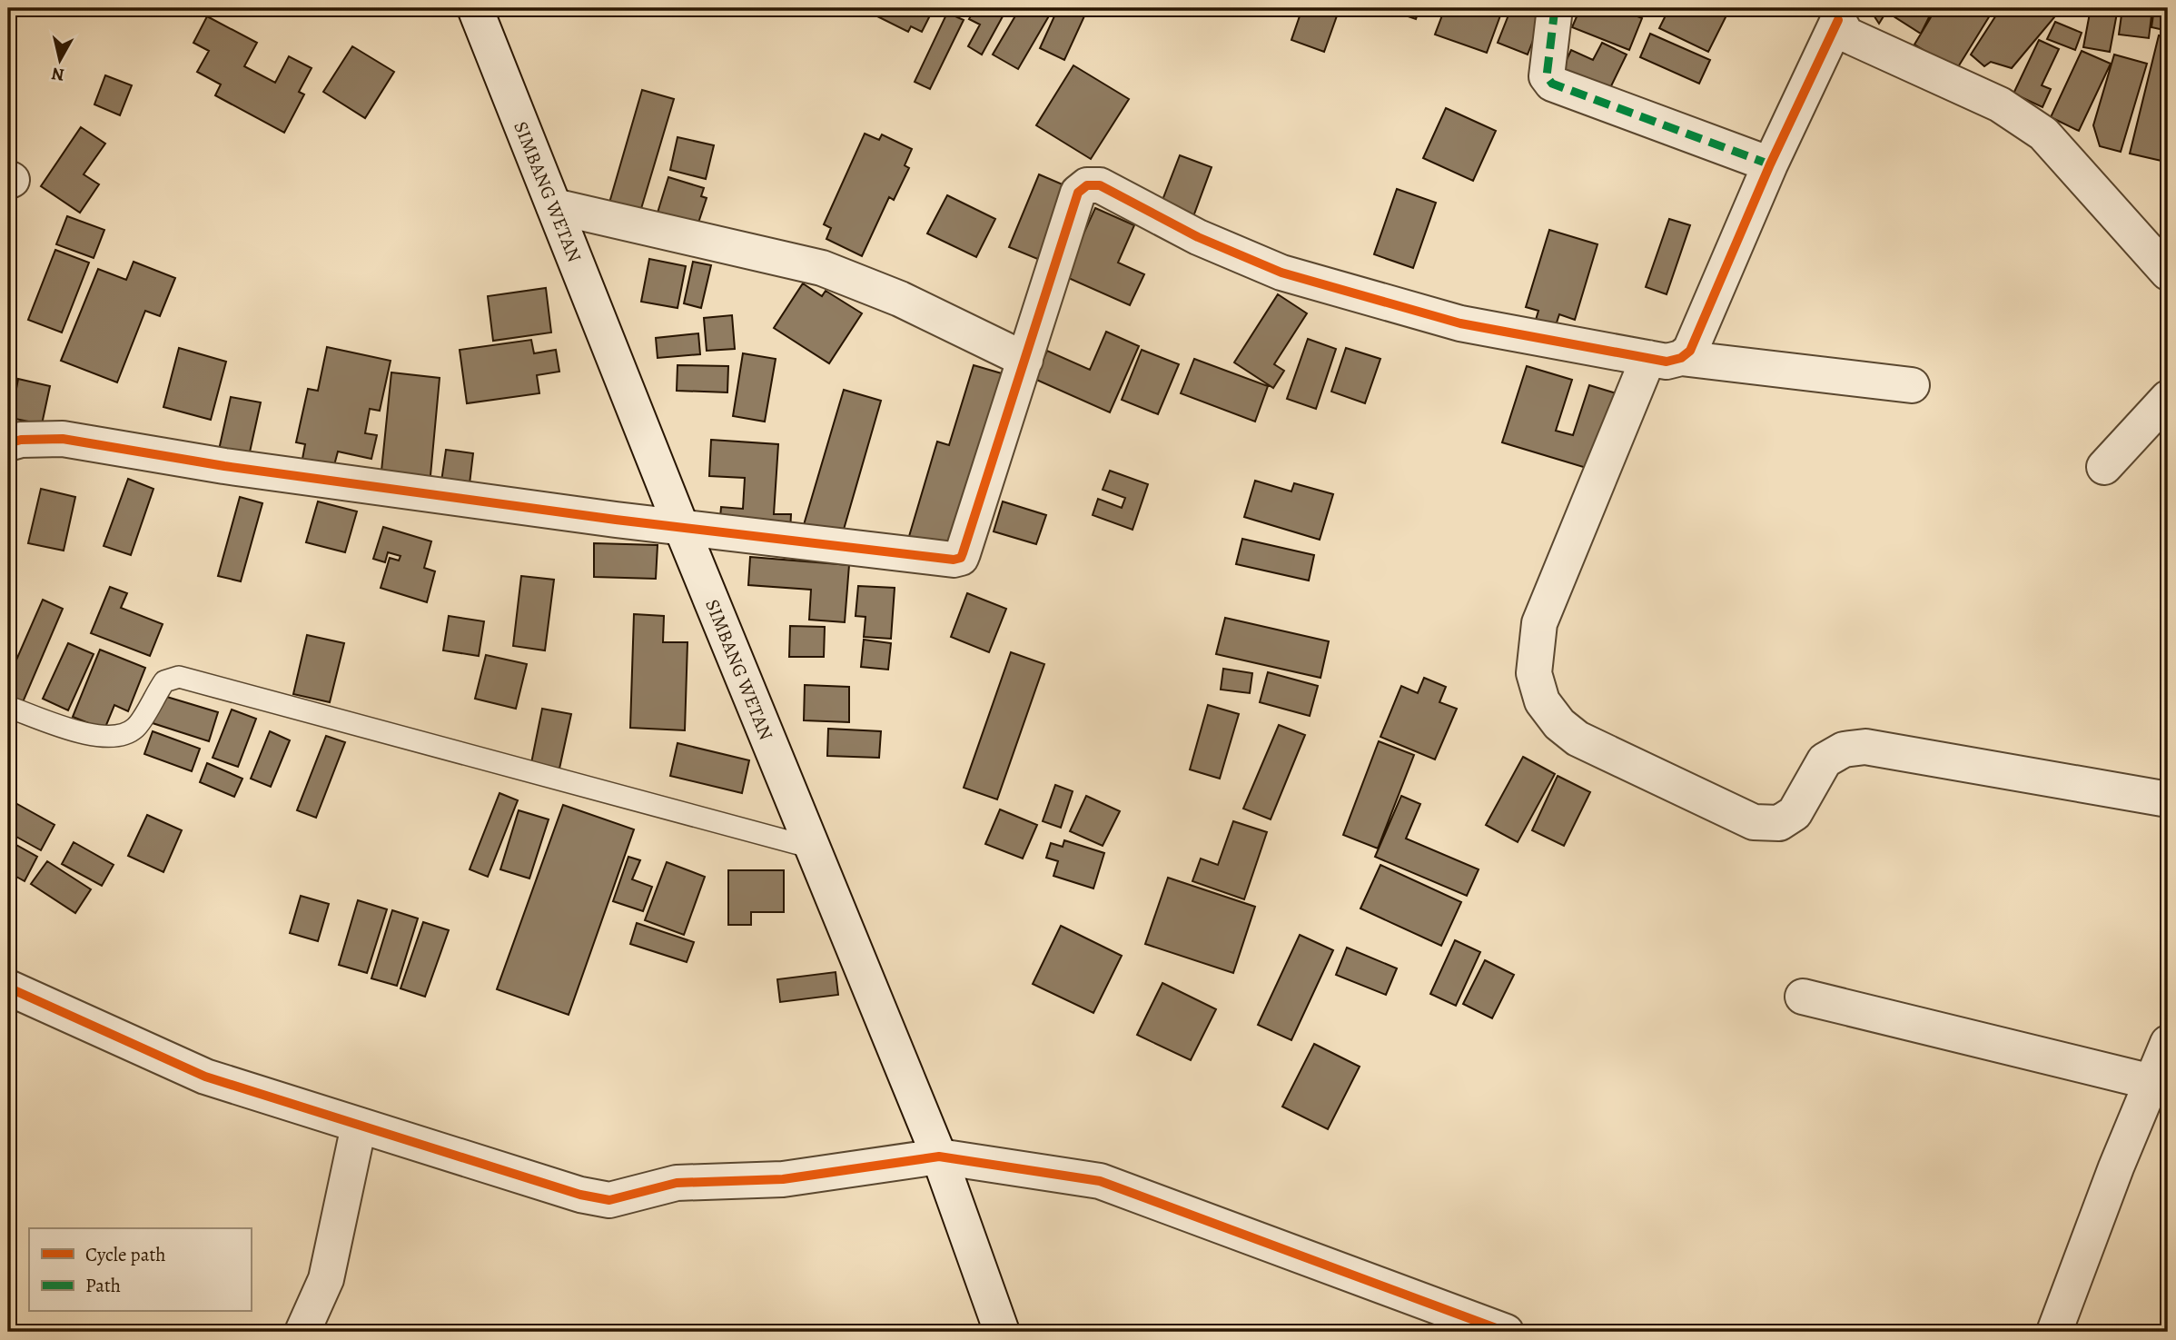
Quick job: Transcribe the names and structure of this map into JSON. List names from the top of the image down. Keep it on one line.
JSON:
{"streets":{"street":["SIMBANG WETAN"]},"legend":["Cycle path","Path"],"north":"bottom"}
